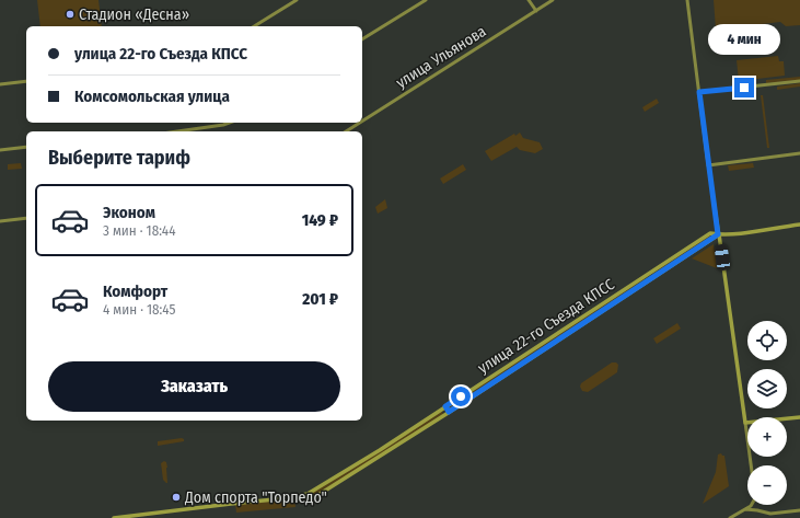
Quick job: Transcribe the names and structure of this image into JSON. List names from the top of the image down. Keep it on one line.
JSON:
{"streets":{"main road":["улица Ульянова","улица 22-го Съезда КПСС"]},"places":["Стадион «Десна»","Дом спорта \"Торпедо\""],"page":{"bubble":"4 мин","banner":["улица 22-го Съезда КПСС","Комсомольская улица"],"heading":"Выберите тариф","list":[{"name":"Эконом","note":"3 мин · 18:44","value":"149 ₽"},{"name":"Комфорт","note":"4 мин · 18:45","value":"201 ₽"}],"map_buttons":["+","−"],"buttons":"Заказать"}}
